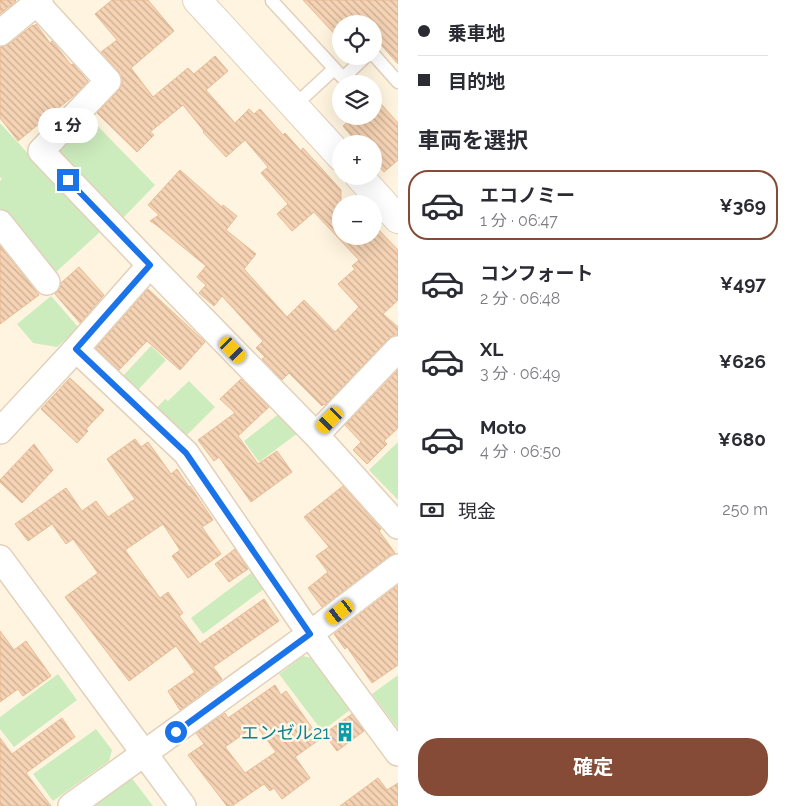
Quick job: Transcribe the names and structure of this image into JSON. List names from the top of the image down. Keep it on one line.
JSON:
{"places":{"building":["エンゼル21"]},"page":{"banner":["乗車地","目的地"],"map_buttons":["+","−"],"bubble":"1 分","heading":"車両を選択","list":[{"name":"エコノミー","note":"1 分 · 06:47","value":"¥369"},{"name":"コンフォート","note":"2 分 · 06:48","value":"¥497"},{"name":"XL","note":"3 分 · 06:49","value":"¥626"},{"name":"Moto","note":"4 分 · 06:50","value":"¥680"}],"pay":["現金","250 m"],"buttons":"確定"}}
